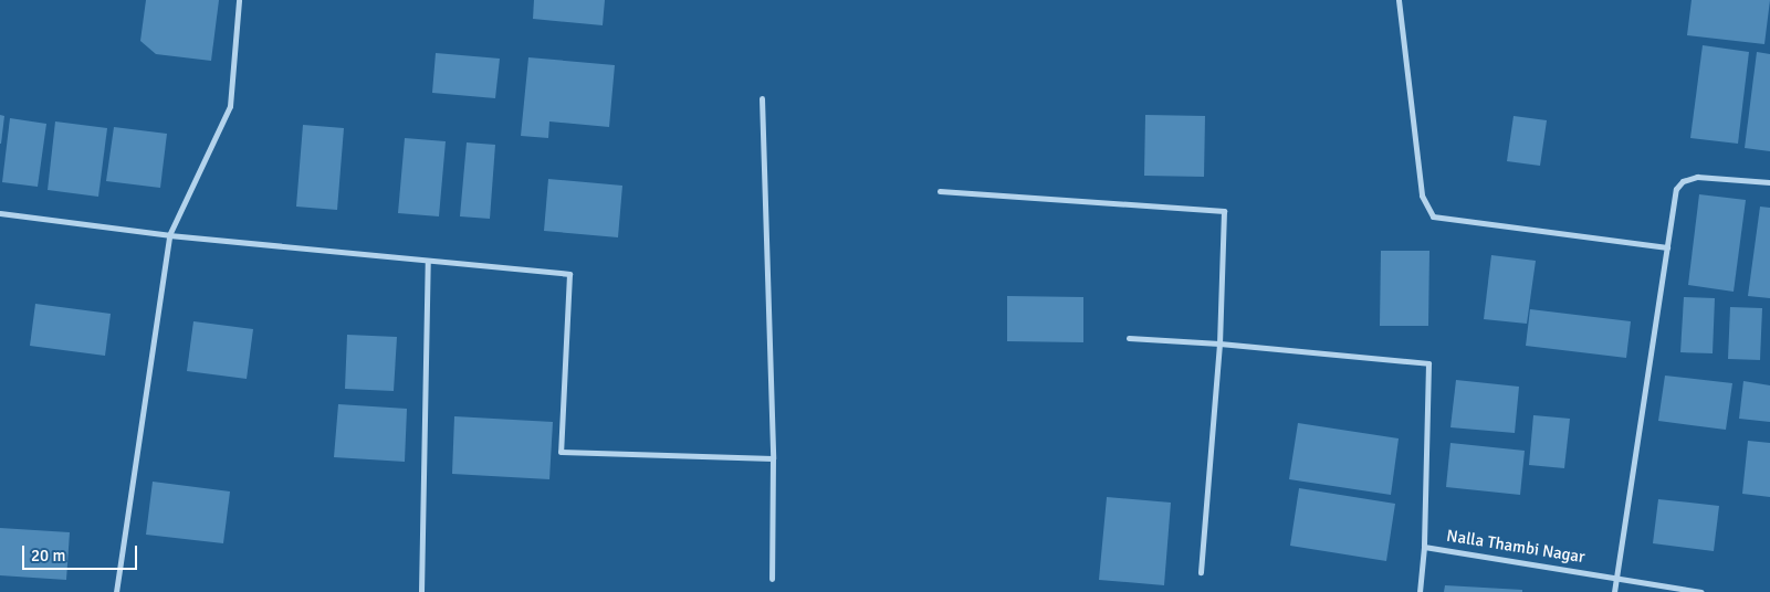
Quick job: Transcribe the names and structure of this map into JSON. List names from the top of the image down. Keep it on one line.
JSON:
{"streets":{"street":["Nalla Thambi Nagar"]},"scale_bar":"20 m"}
